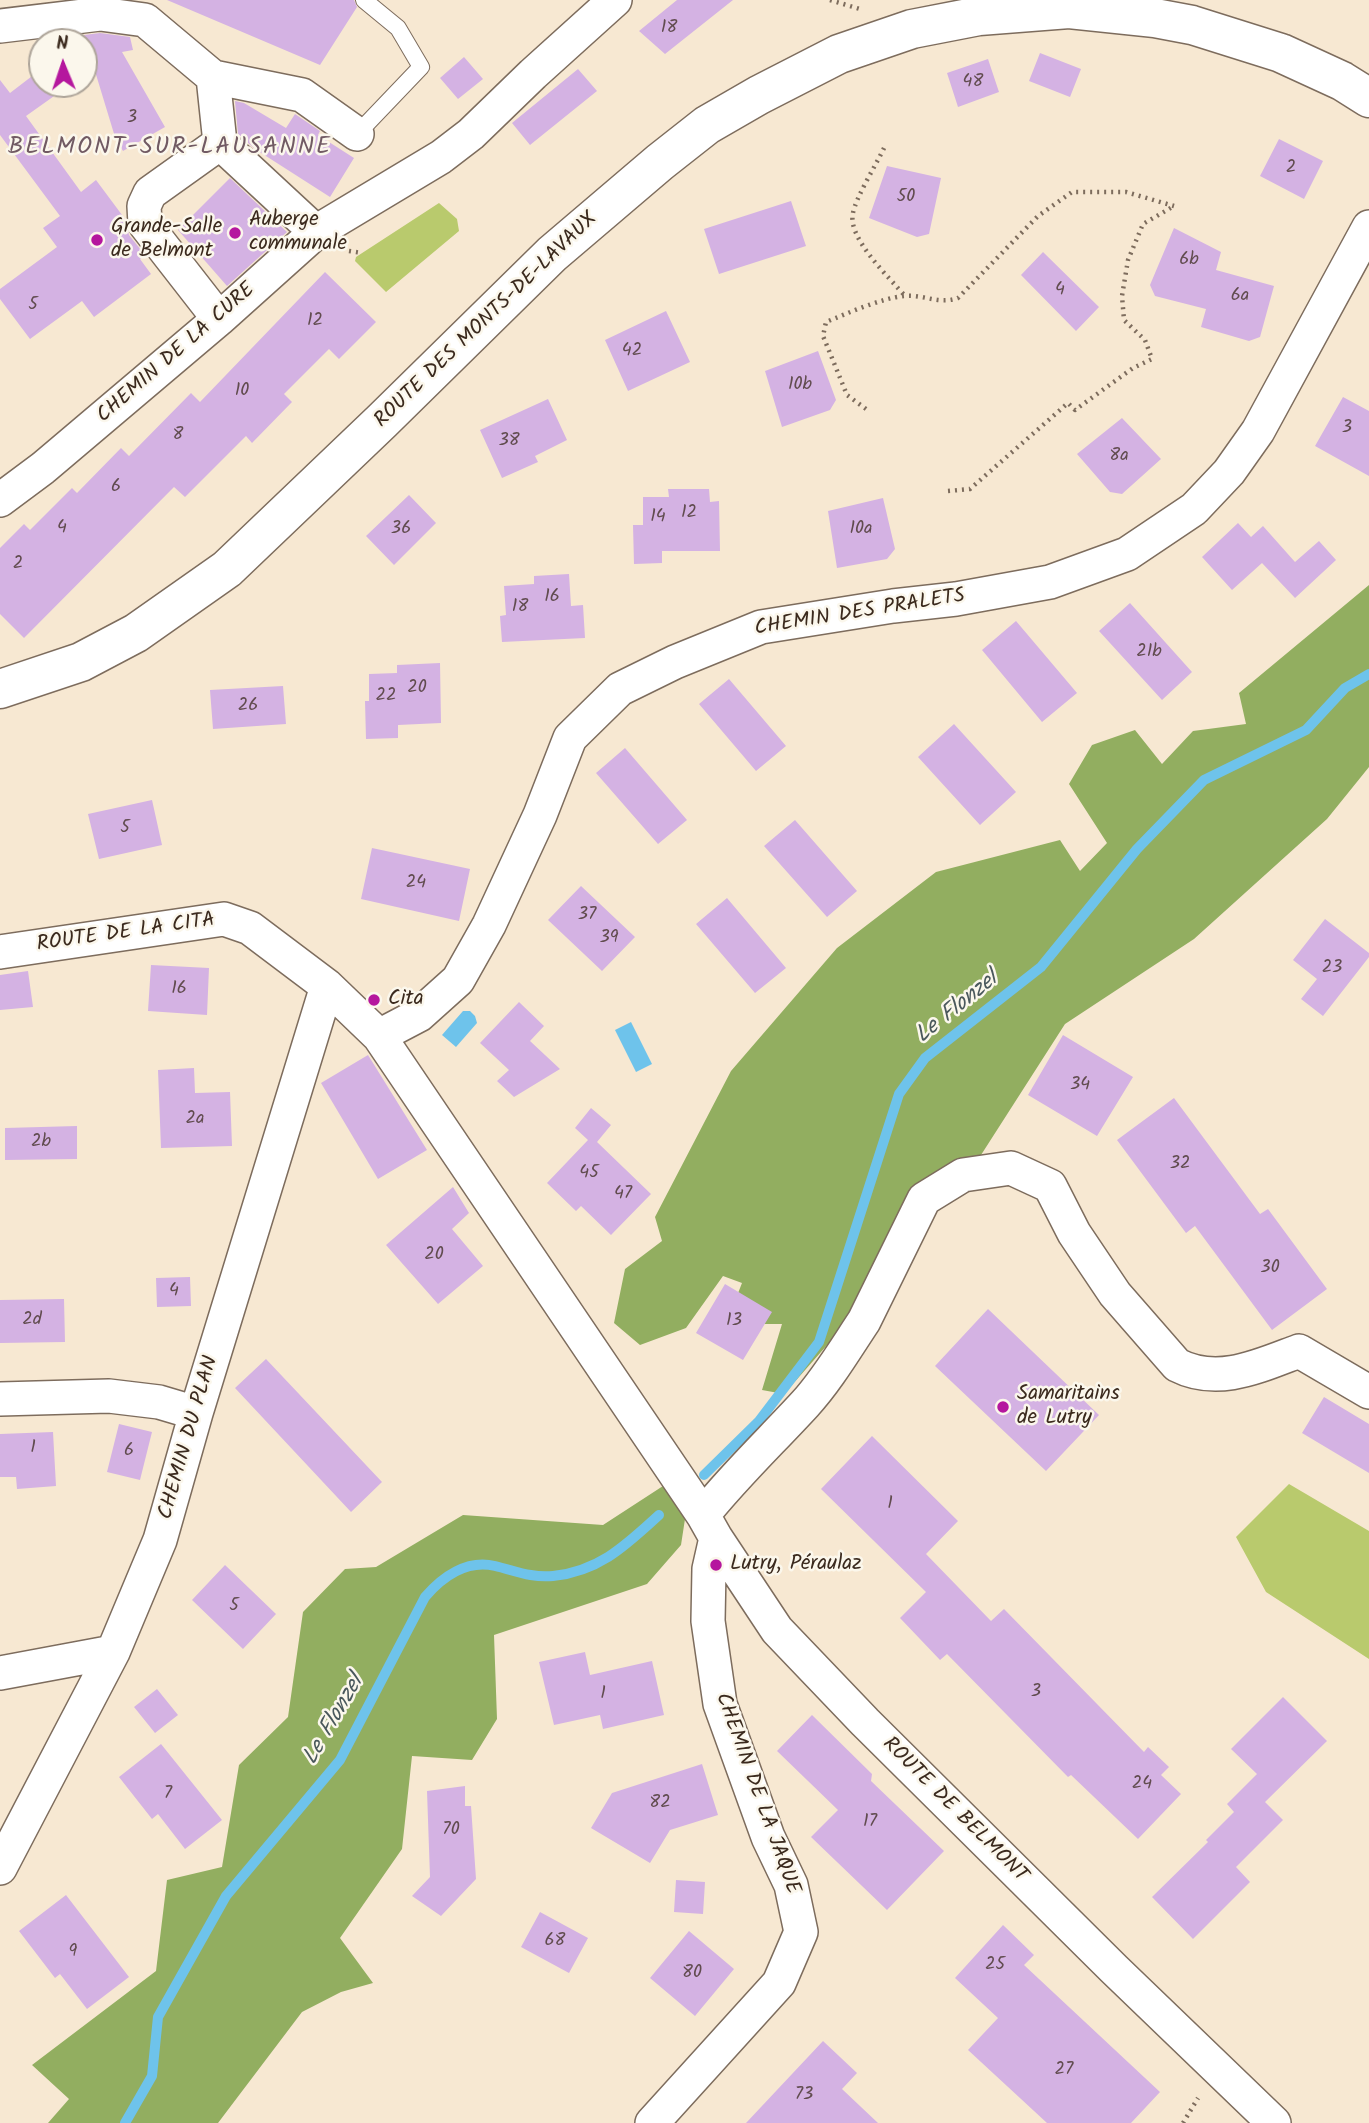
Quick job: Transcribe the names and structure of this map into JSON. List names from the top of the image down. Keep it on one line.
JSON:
{"streets":{"street":["ROUTE DES MONTS-DE-LAVAUX","CHEMIN DE LA CURE","CHEMIN DES PRALETS","ROUTE DE LA CITA","CHEMIN DU PLAN","CHEMIN DE LA JAQUE","ROUTE DE BELMONT"]},"crossings":[["CHEMIN DES PRALETS","ROUTE DE LA CITA"],["ROUTE DE LA CITA","CHEMIN DU PLAN"],["ROUTE DE LA CITA","ROUTE DE BELMONT"],["CHEMIN DE LA JAQUE","ROUTE DE BELMONT"]],"districts":["BELMONT-SUR-LAUSANNE"],"water":["Le Flonzel"],"places":["Auberge communale","Grande-Salle de Belmont","Cita","Samaritains de Lutry","Lutry, Péraulaz"],"house_numbers":["18","48","3","2","50","6b","4","6a","5","12","42","10b","10","3","8","38","8a","6","12","14","4","36","10a","2","16","18","21b","20","22","26","5","24","37","39","23","16","34","2a","2b","32","45","47","20","30","4","2d","13","1","6","1","5","3","1","24","7","82","17","70","68","9","25","80","27","73"],"north":"top"}
